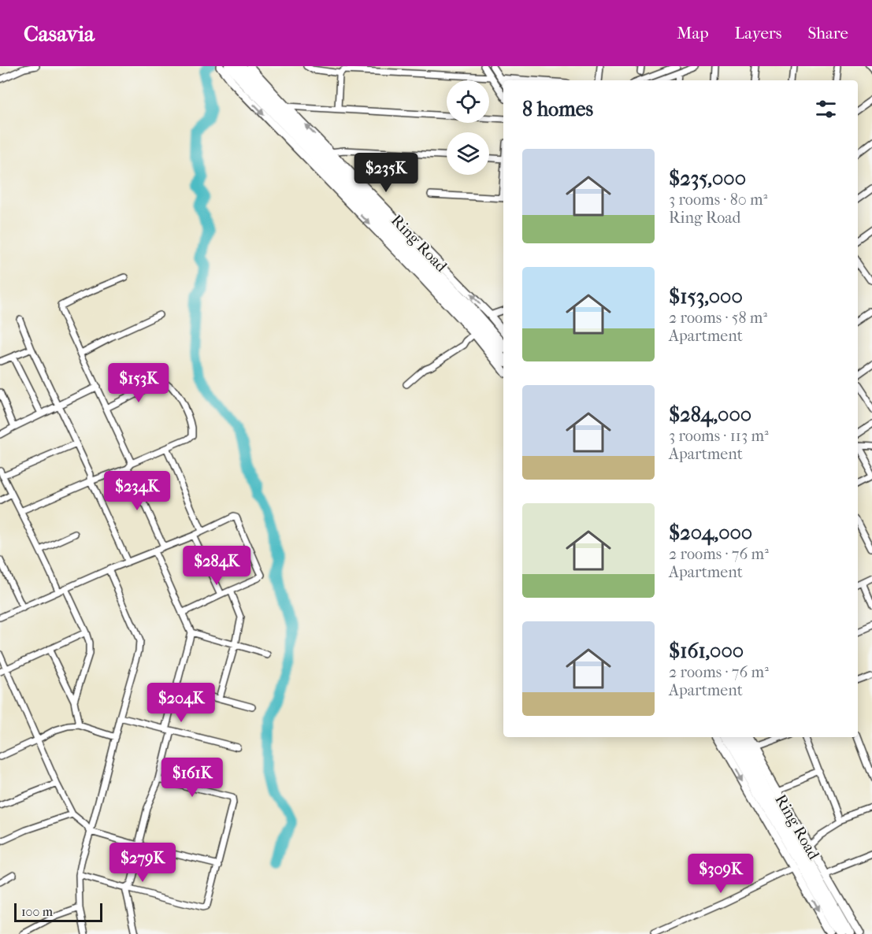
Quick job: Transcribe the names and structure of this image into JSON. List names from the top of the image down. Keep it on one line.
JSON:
{"streets":{"highway":["Ring Road"]},"scale_bar":"100 m","page":{"header":"Casavia","nav":["Map","Layers","Share"],"heading":"8 homes","list":[{"name":"$235,000","note":"3 rooms · 80 m² · Ring Road"},{"name":"$153,000","note":"2 rooms · 58 m² · Apartment"},{"name":"$284,000","note":"3 rooms · 113 m² · Apartment"},{"name":"$204,000","note":"2 rooms · 76 m² · Apartment"},{"name":"$161,000","note":"2 rooms · 76 m² · Apartment"}],"price":["$235K","$153K","$234K","$284K","$204K","$161K","$279K","$309K"],"scale":"100 m"}}
